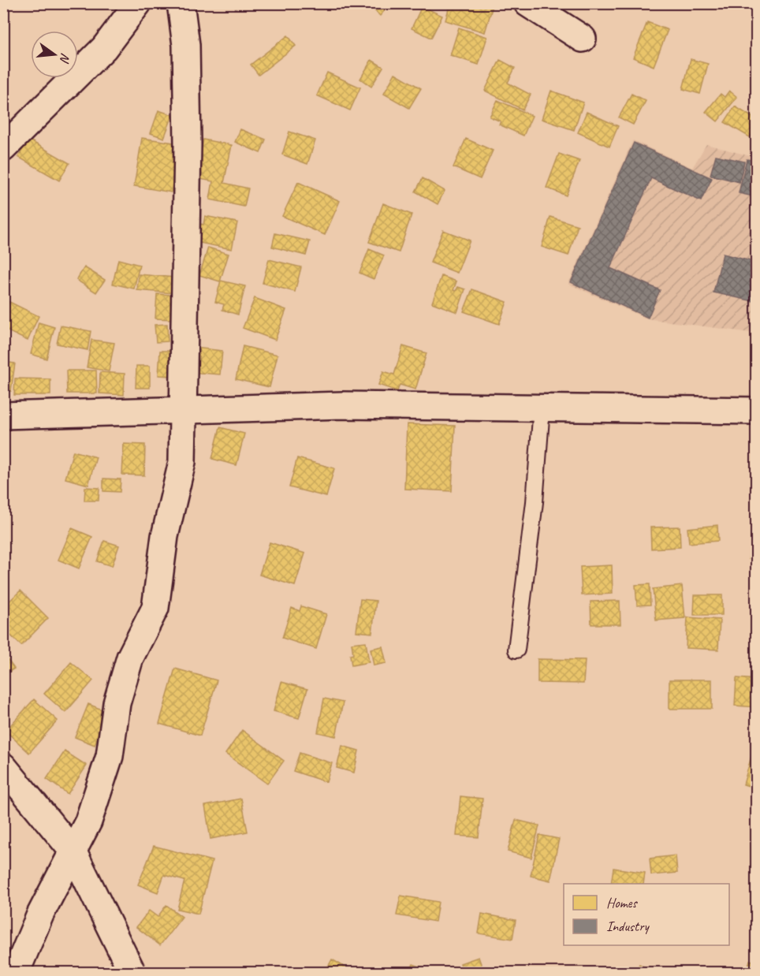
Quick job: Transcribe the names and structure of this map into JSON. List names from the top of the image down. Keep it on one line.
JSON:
{"legend":["Homes","Industry"],"north":"right"}
